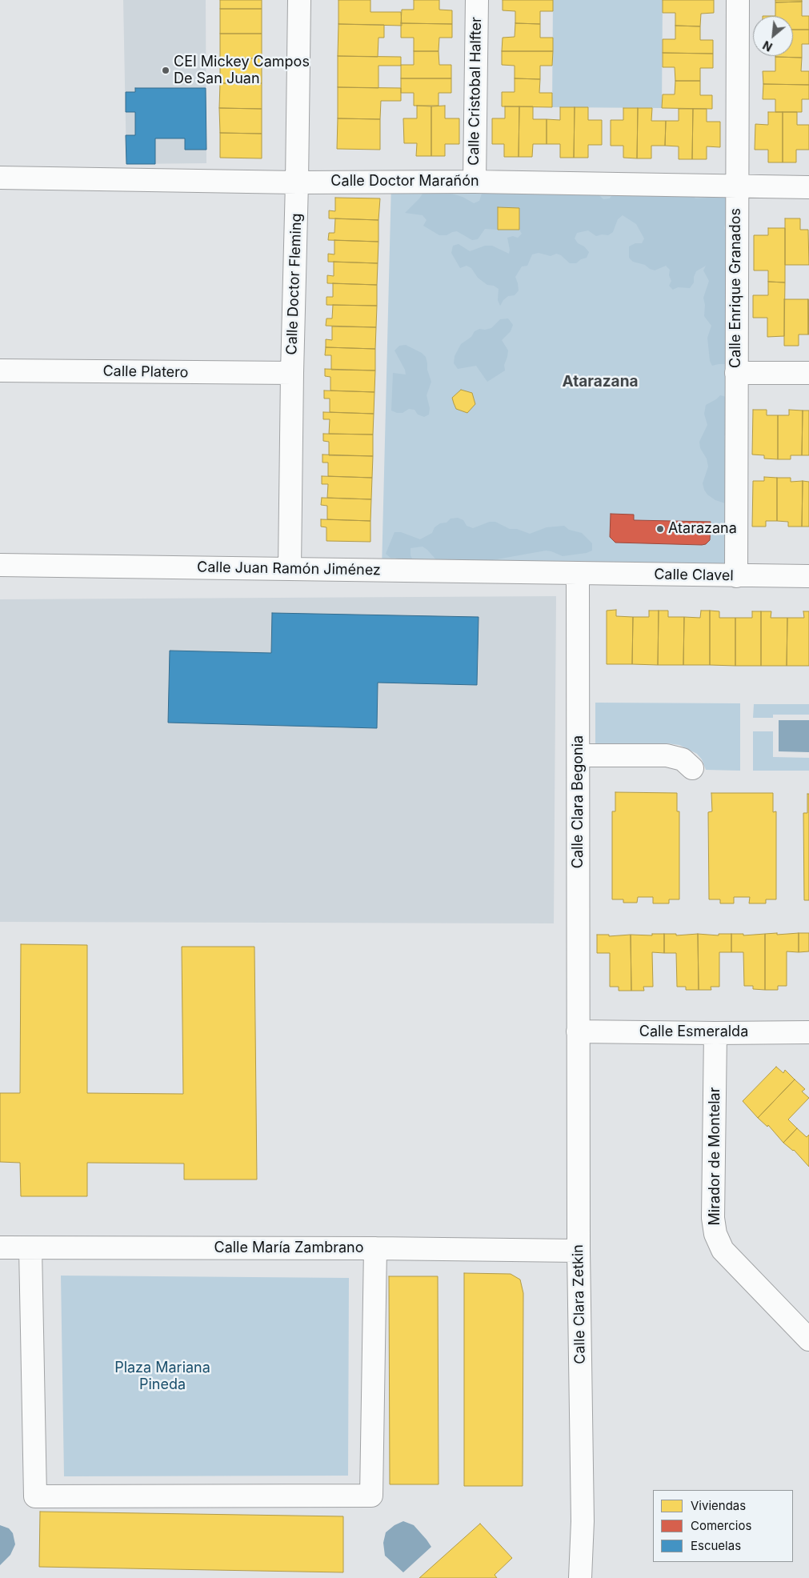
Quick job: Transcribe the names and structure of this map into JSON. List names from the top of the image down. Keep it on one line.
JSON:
{"streets":{"street":["Calle Cristobal Halfter","Calle Doctor Marañón","Calle Doctor Fleming","Calle Enrique Granados","Calle Platero","Calle Juan Ramón Jiménez","Calle Clavel","Calle Clara Begonia","Calle Esmeralda","Mirador de Montelar","Calle María Zambrano","Calle Clara Zetkin"]},"crossings":[["Calle Cristobal Halfter","Calle Doctor Marañón"],["Calle Doctor Marañón","Calle Doctor Fleming"],["Calle Doctor Marañón","Calle Enrique Granados"],["Calle Doctor Fleming","Calle Platero"],["Calle Doctor Fleming","Calle Juan Ramón Jiménez"],["Calle Enrique Granados","Calle Clavel"],["Calle Juan Ramón Jiménez","Calle Clavel"],["Calle Juan Ramón Jiménez","Calle Clara Begonia"],["Calle Clavel","Calle Clara Begonia"],["Calle Clara Begonia","Calle Esmeralda"],["Calle Clara Begonia","Calle Clara Zetkin"],["Calle Esmeralda","Mirador de Montelar"],["Calle Esmeralda","Calle Clara Zetkin"],["Calle María Zambrano","Calle Clara Zetkin"]],"districts":["Atarazana"],"parks":["Plaza Mariana Pineda"],"places":["CEI Mickey Campos De San Juan","Atarazana"],"legend":["Viviendas","Comercios","Escuelas"],"north":"bottom left"}
